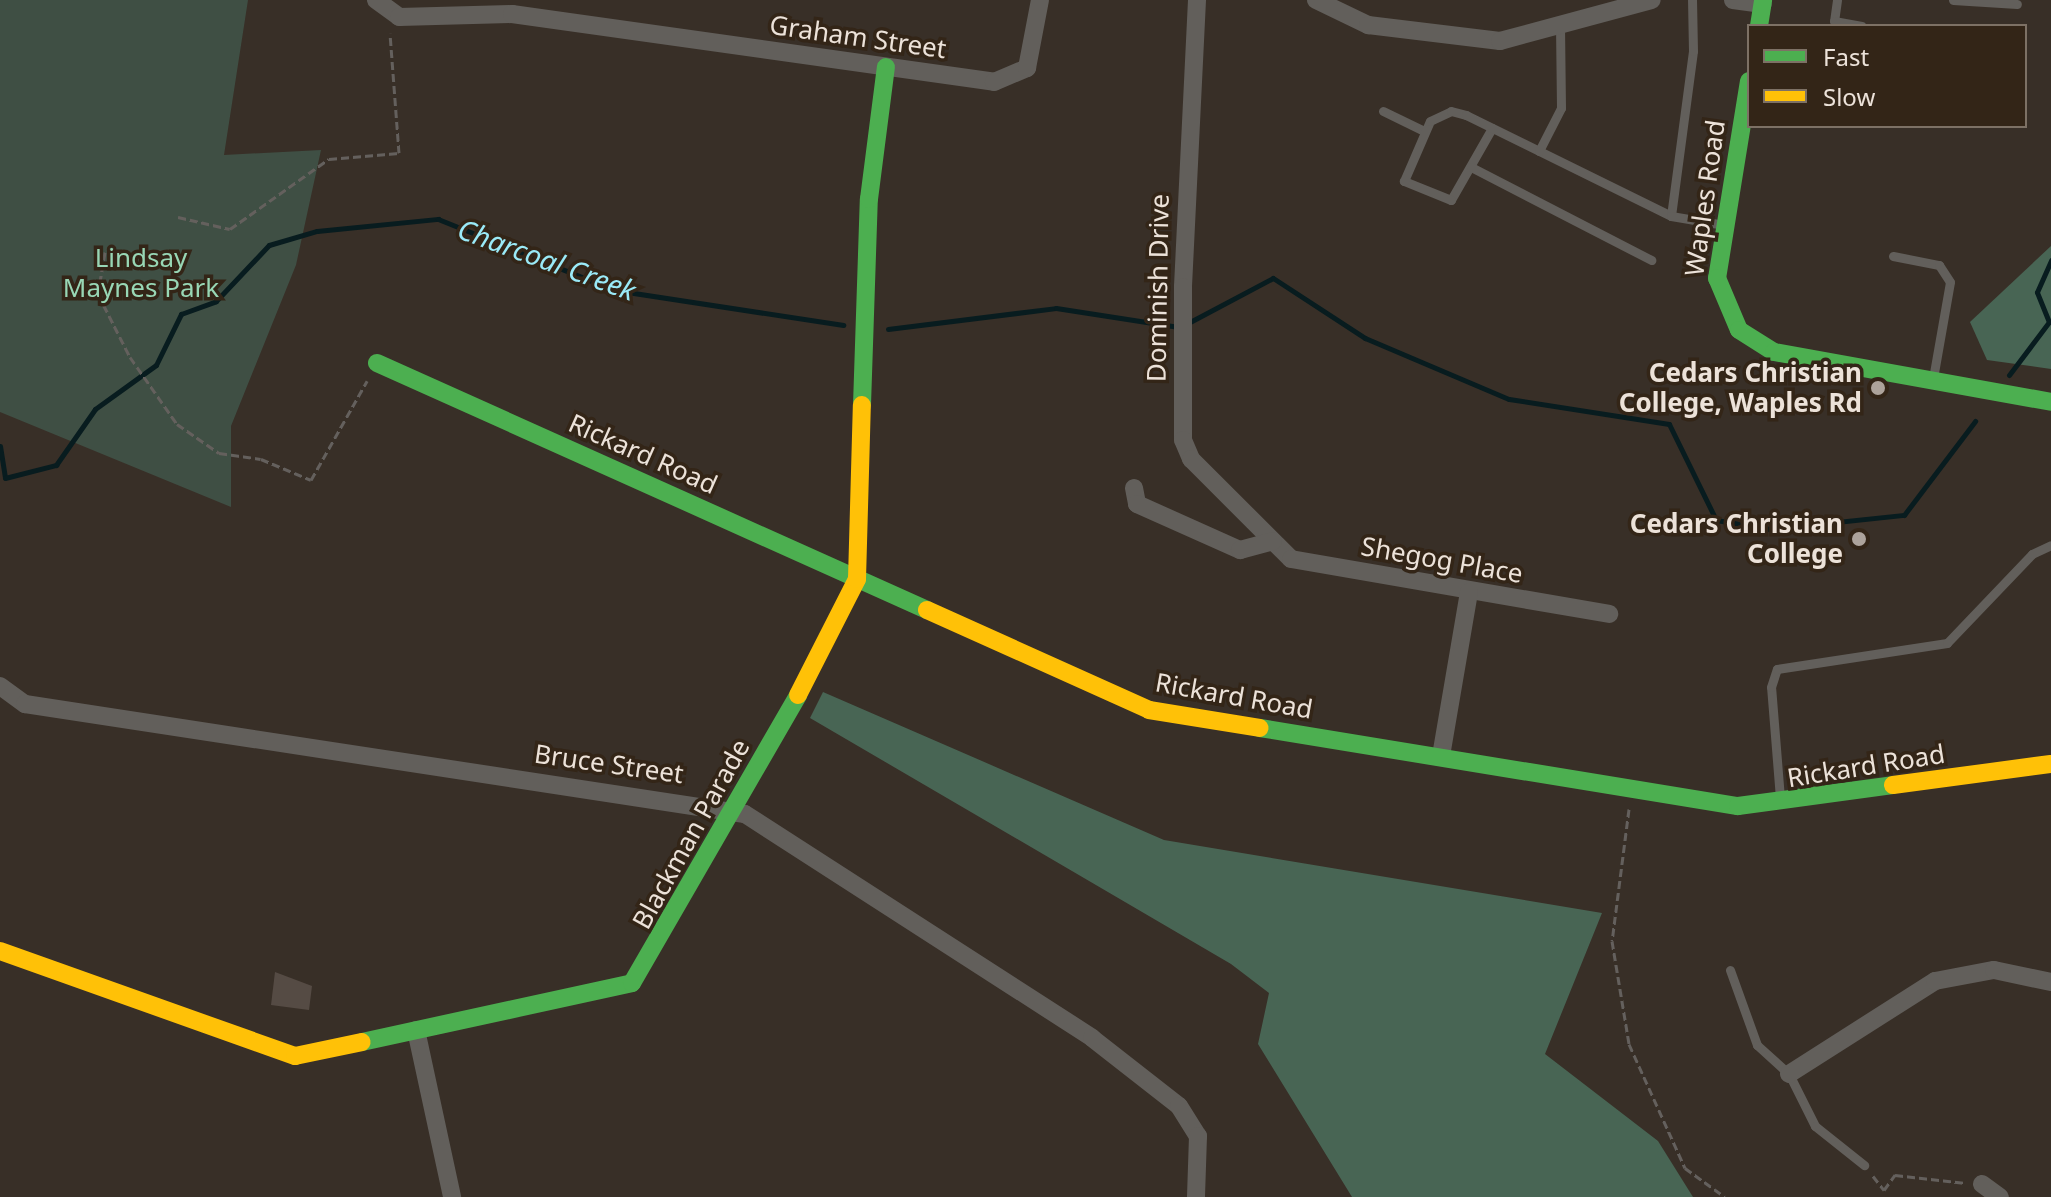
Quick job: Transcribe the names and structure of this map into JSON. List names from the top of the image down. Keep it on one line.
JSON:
{"streets":{"street":["Graham Street","Waples Road","Dominish Drive","Rickard Road","Shegog Place","Bruce Street","Blackman Parade"]},"crossings":[["Graham Street","Blackman Parade"],["Dominish Drive","Shegog Place"],["Rickard Road","Blackman Parade"],["Bruce Street","Blackman Parade"]],"water":["Charcoal Creek"],"parks":["Lindsay Maynes Park"],"places":["Cedars Christian College, Waples Rd","Cedars Christian College"],"legend":["Fast","Slow"]}
